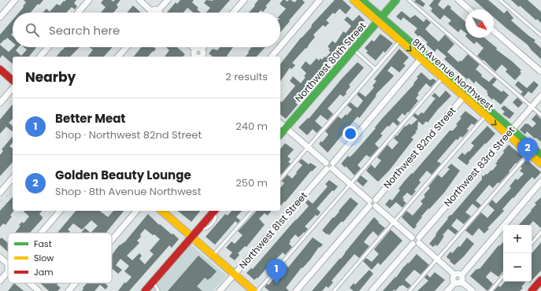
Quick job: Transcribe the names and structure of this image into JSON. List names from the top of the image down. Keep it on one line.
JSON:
{"streets":{"main road":["Northwest 80th Street","8th Avenue Northwest"],"street":["Northwest 82nd Street","Northwest 83rd Street","Northwest 81st Street"]},"crossings":[["Northwest 80th Street","8th Avenue Northwest"],["8th Avenue Northwest","Northwest 82nd Street"],["8th Avenue Northwest","Northwest 83rd Street"],["8th Avenue Northwest","Northwest 81st Street"]],"legend":["Fast","Slow","Jam"],"north":"bottom right","page":{"search":"Search here","heading":["Nearby","2 results"],"list":[{"mark":"1","name":"Better Meat","note":"Shop · Northwest 82nd Street","value":"240 m"},{"mark":"2","name":"Golden Beauty Lounge","note":"Shop · 8th Avenue Northwest","value":"250 m"}],"pins":["2","1"],"map_buttons":["+","−"]}}
